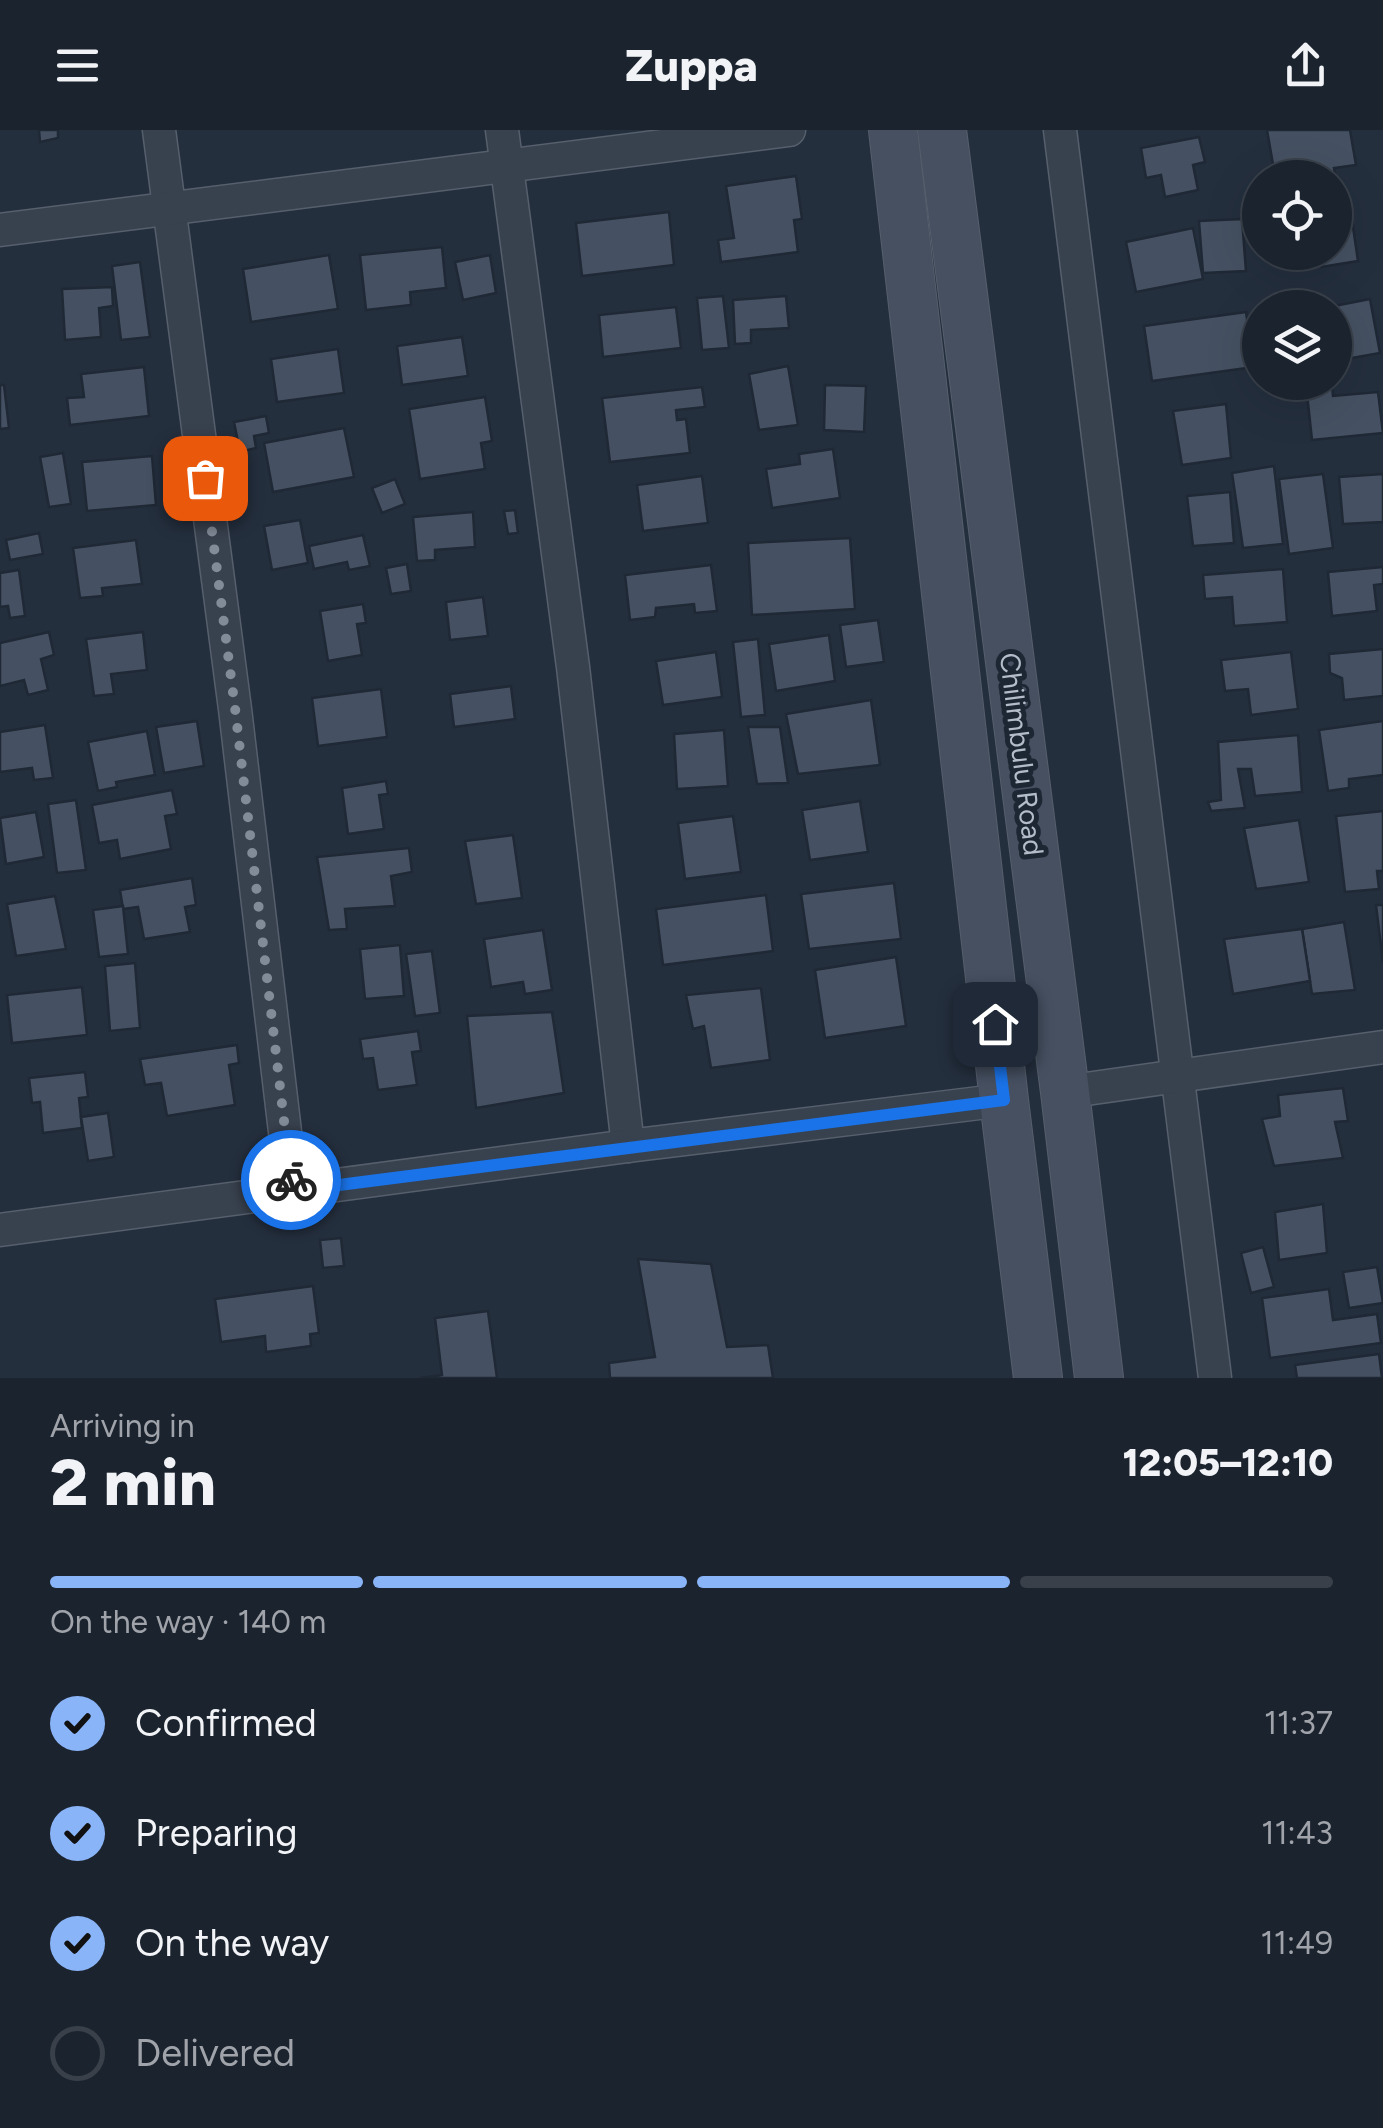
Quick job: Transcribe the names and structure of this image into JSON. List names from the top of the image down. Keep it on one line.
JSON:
{"streets":{"main road":["Chilimbulu Road"]},"page":{"header":"Zuppa","heading":["2 min","Arriving in","12:05–12:10"],"bar":"On the way · 140 m","list":[["Confirmed","11:37"],["Preparing","11:43"],["On the way","11:49"],"Delivered"]}}
